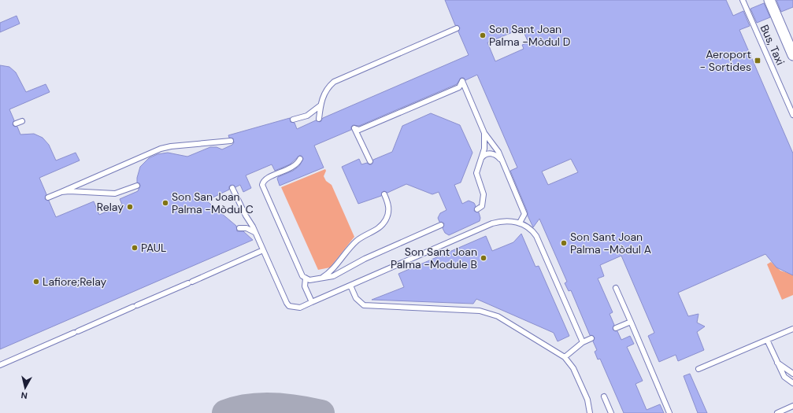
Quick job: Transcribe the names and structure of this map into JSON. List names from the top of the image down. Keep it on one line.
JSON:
{"streets":{"lane":["Bus, Taxi"]},"places":{"other":["Son Sant Joan Palma -Mòdul D","Son San Joan Palma -Mòdul C","Relay","Son Sant Joan Palma -Mòdul A","PAUL","Son Sant Joan Palma -Module B","Lafiore;Relay"],"transit":["Aeroport - Sortides"]},"north":"bottom"}
